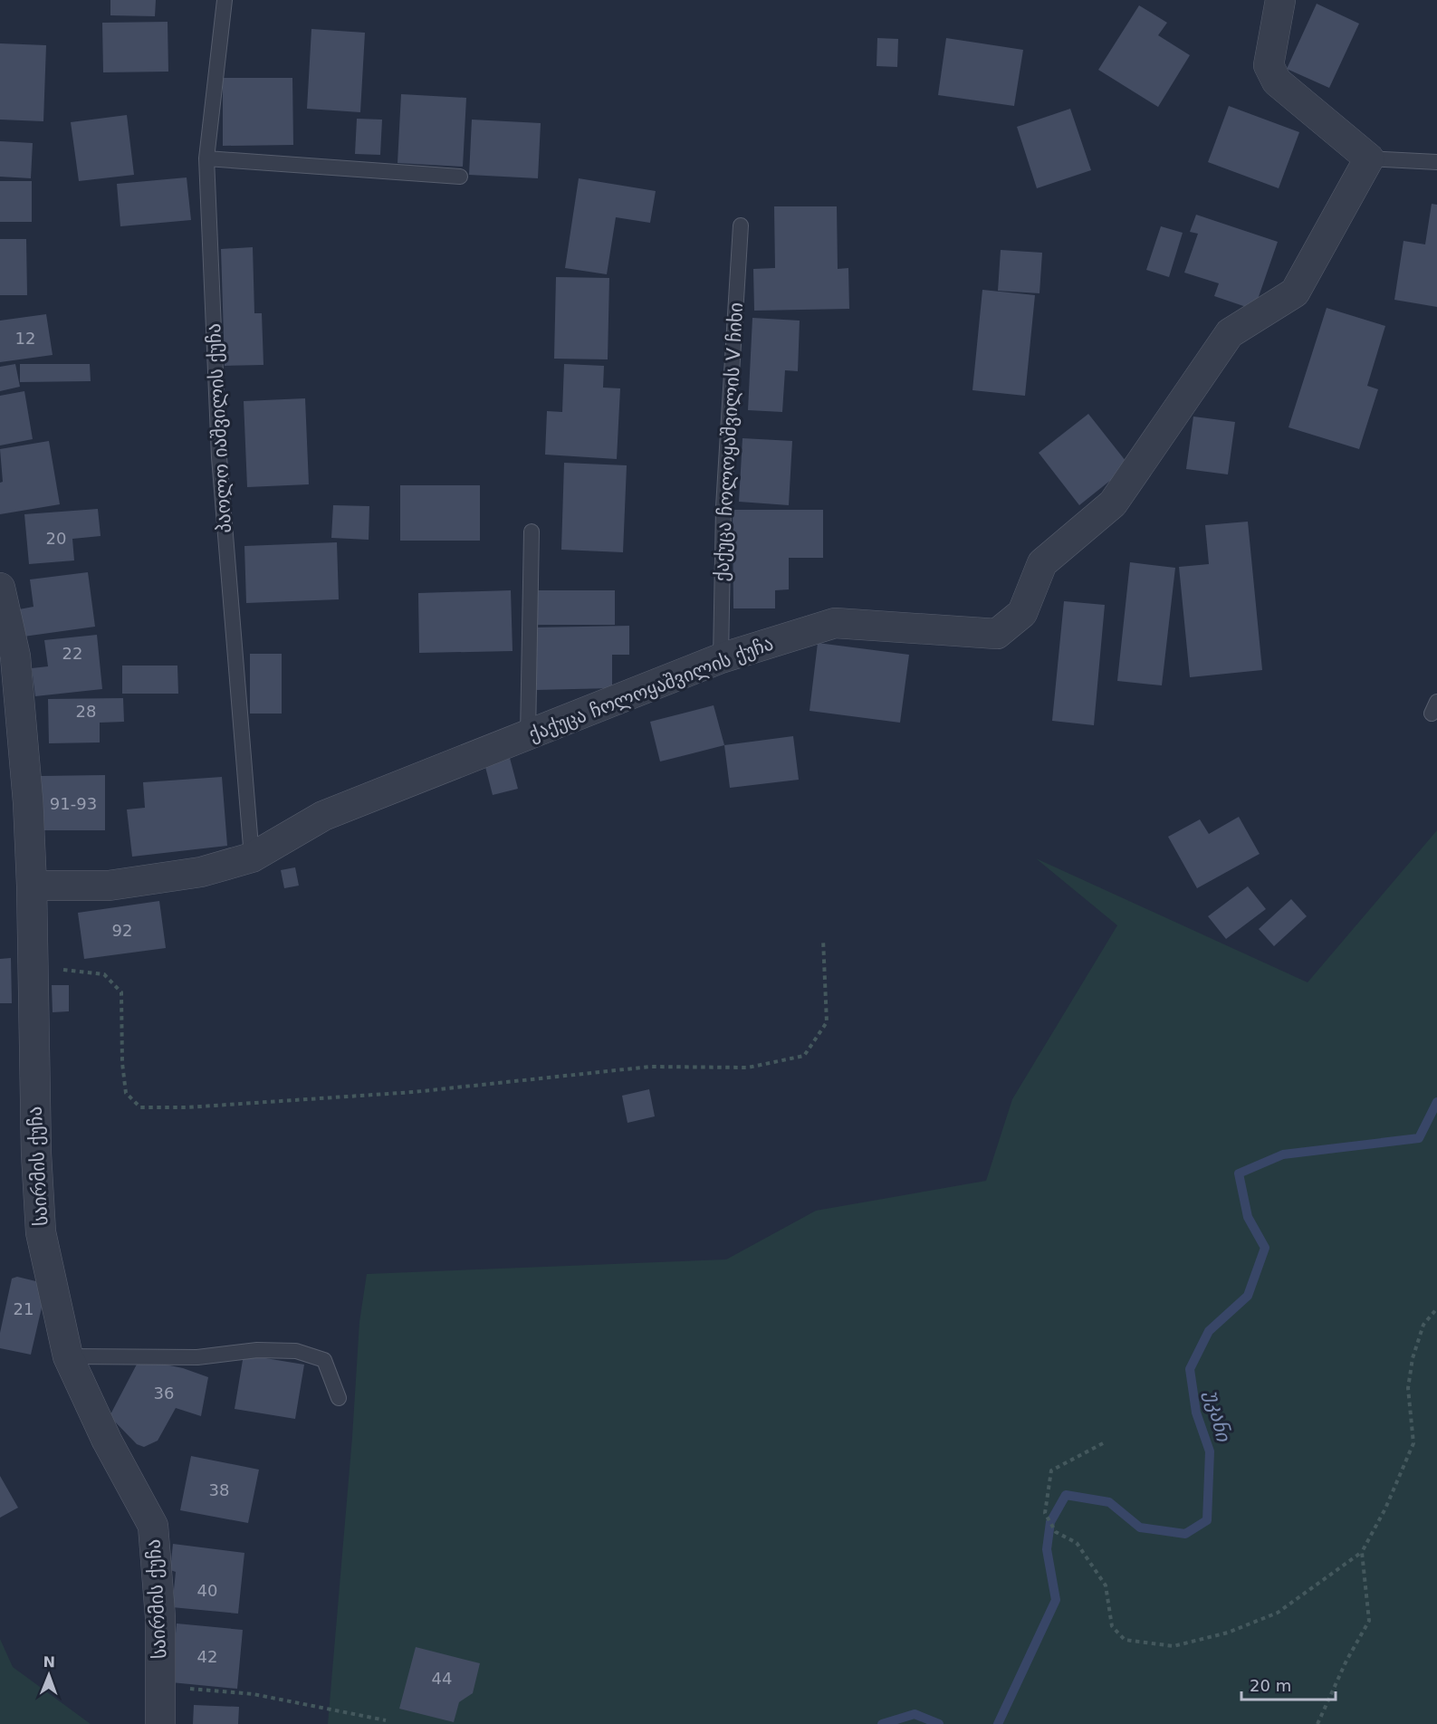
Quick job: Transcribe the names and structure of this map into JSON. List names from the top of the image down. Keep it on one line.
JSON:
{"streets":{"street":["ქაქუცა ჩოლოყაშვილის ქუჩა","საირმის ქუჩა"],"lane":["პაოლო იაშვილის ქუჩა","ქაქუცა ჩოლოყაშვილის V ჩიხი"]},"crossings":[["პაოლო იაშვილის ქუჩა","ქაქუცა ჩოლოყაშვილის ქუჩა"],["ქაქუცა ჩოლოყაშვილის V ჩიხი","ქაქუცა ჩოლოყაშვილის ქუჩა"],["ქაქუცა ჩოლოყაშვილის ქუჩა","საირმის ქუჩა"]],"water":["უკანი"],"house_numbers":["12","20","22","28","91-93","92","21","36","38","40","42","44"],"scale_bar":"20 m","north":"top"}
